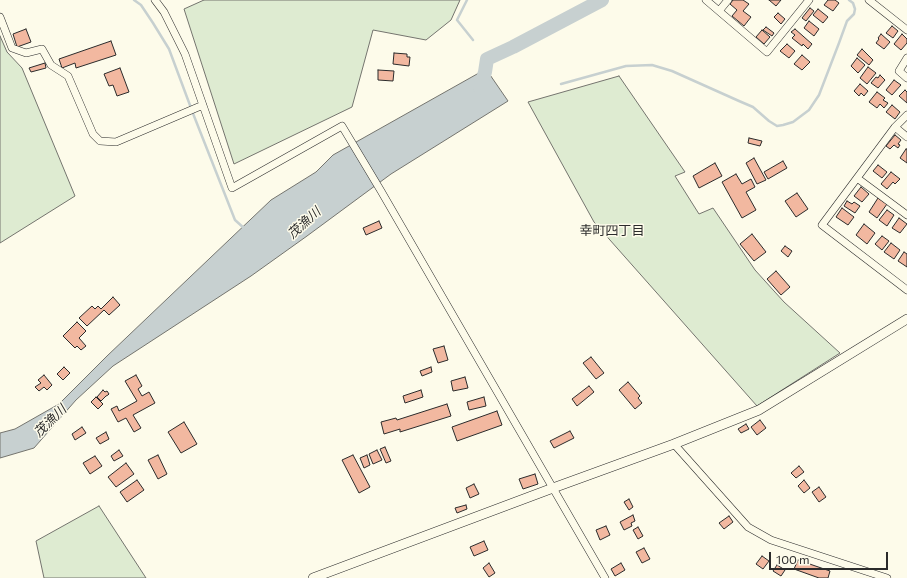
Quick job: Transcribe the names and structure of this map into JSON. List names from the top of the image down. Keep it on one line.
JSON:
{"districts":["幸町四丁目"],"water":["茂漁川"],"scale_bar":"100 m"}
